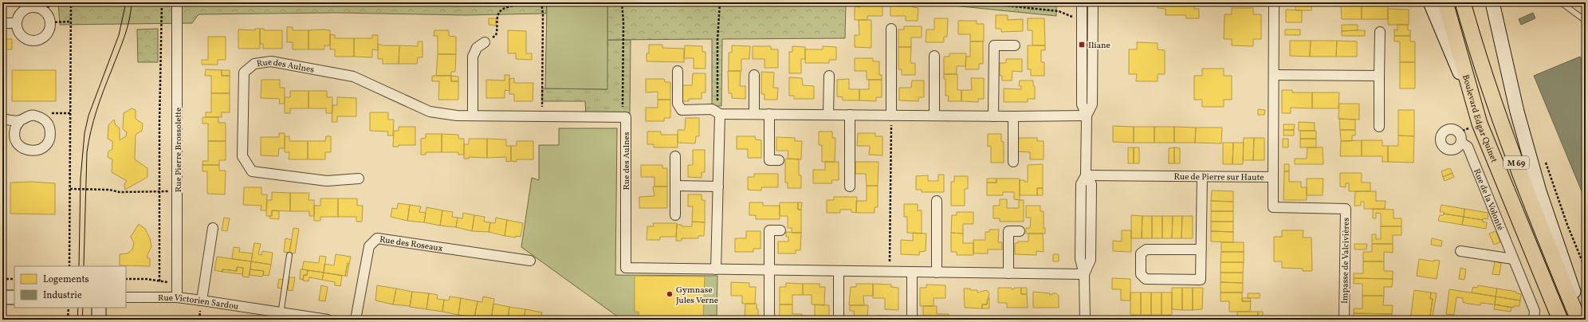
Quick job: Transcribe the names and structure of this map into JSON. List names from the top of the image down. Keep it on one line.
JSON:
{"streets":{"main road":["Boulevard Edgar Quinet","M 69"],"street":["Rue des Aulnes","Rue Pierre Brossolette","Rue de Pierre sur Haute","Rue de la Volonté","Rue des Roseaux","Impasse de Valcivières","Rue Victorien Sardou"]},"crossings":[["Rue Pierre Brossolette","Rue Victorien Sardou"],["Rue de Pierre sur Haute","Impasse de Valcivières"]],"places":{"transit":["Iliane"],"other":["Gymnase Jules Verne"]},"legend":["Logements","Industrie"]}
